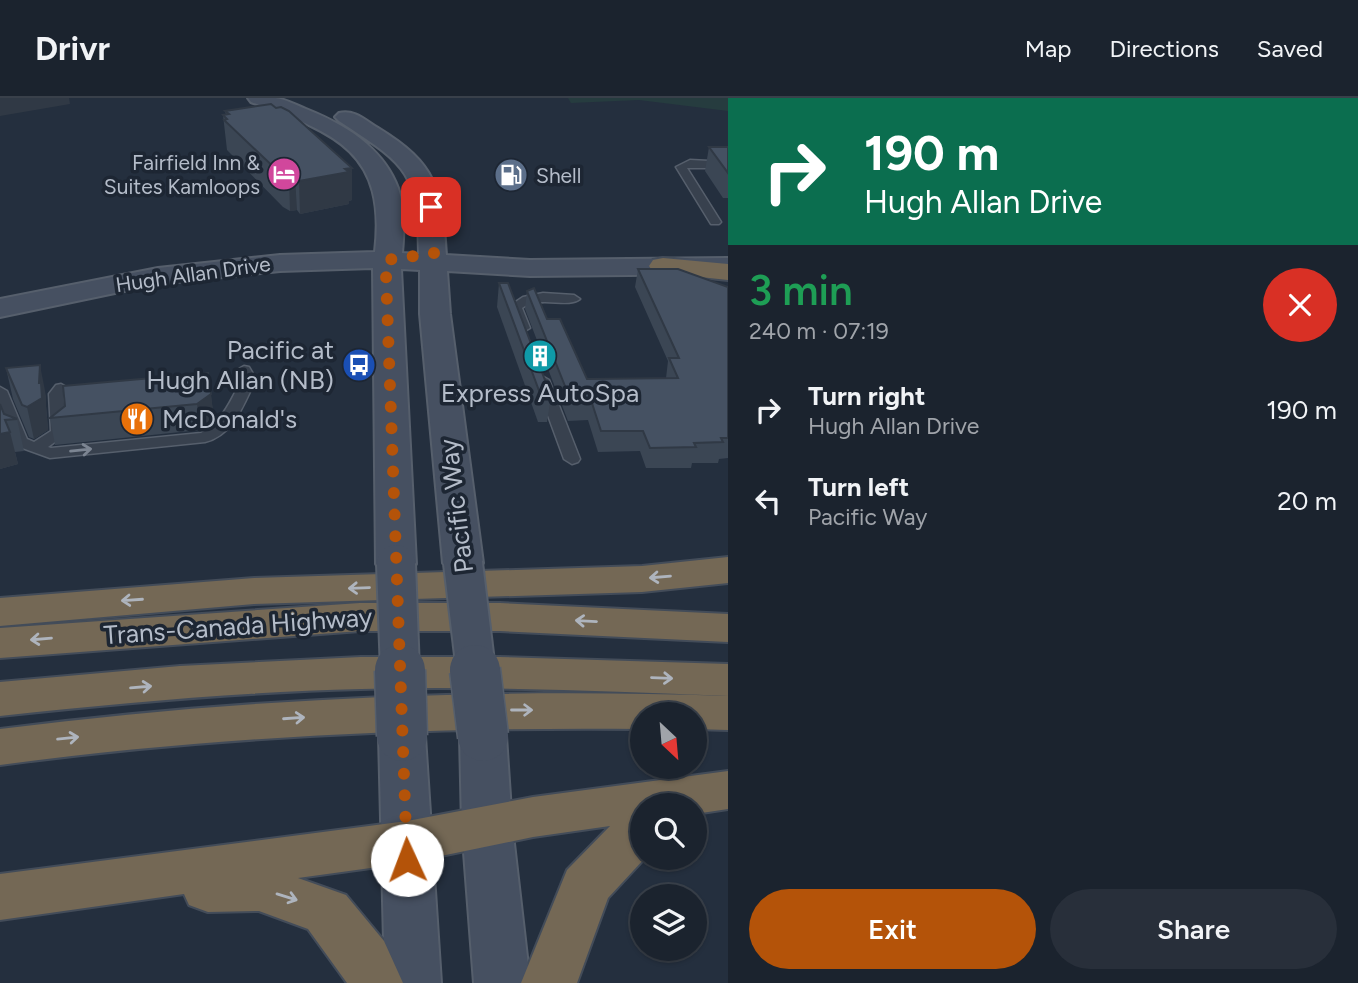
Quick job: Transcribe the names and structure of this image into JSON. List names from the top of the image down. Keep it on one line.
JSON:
{"streets":{"highway":["Trans-Canada Highway"],"main road":["Hugh Allan Drive","Pacific Way"]},"crossings":[["Hugh Allan Drive","Pacific Way"]],"places":{"hotel":["Fairfield Inn & Suites Kamloops"],"fuel station":["Shell"],"building":["Express AutoSpa"],"bus stop":["Pacific at Hugh Allan (NB)"],"restaurant":["McDonald's"]},"north":"bottom right","page":{"header":"Drivr","nav":["Map","Directions","Saved"],"turn":["190 m","Hugh Allan Drive"],"heading":["3 min","240 m · 07:19"],"list":[{"name":"Turn right","note":"Hugh Allan Drive","value":"190 m"},{"name":"Turn left","note":"Pacific Way","value":"20 m"}],"buttons":["Exit","Share"]}}
